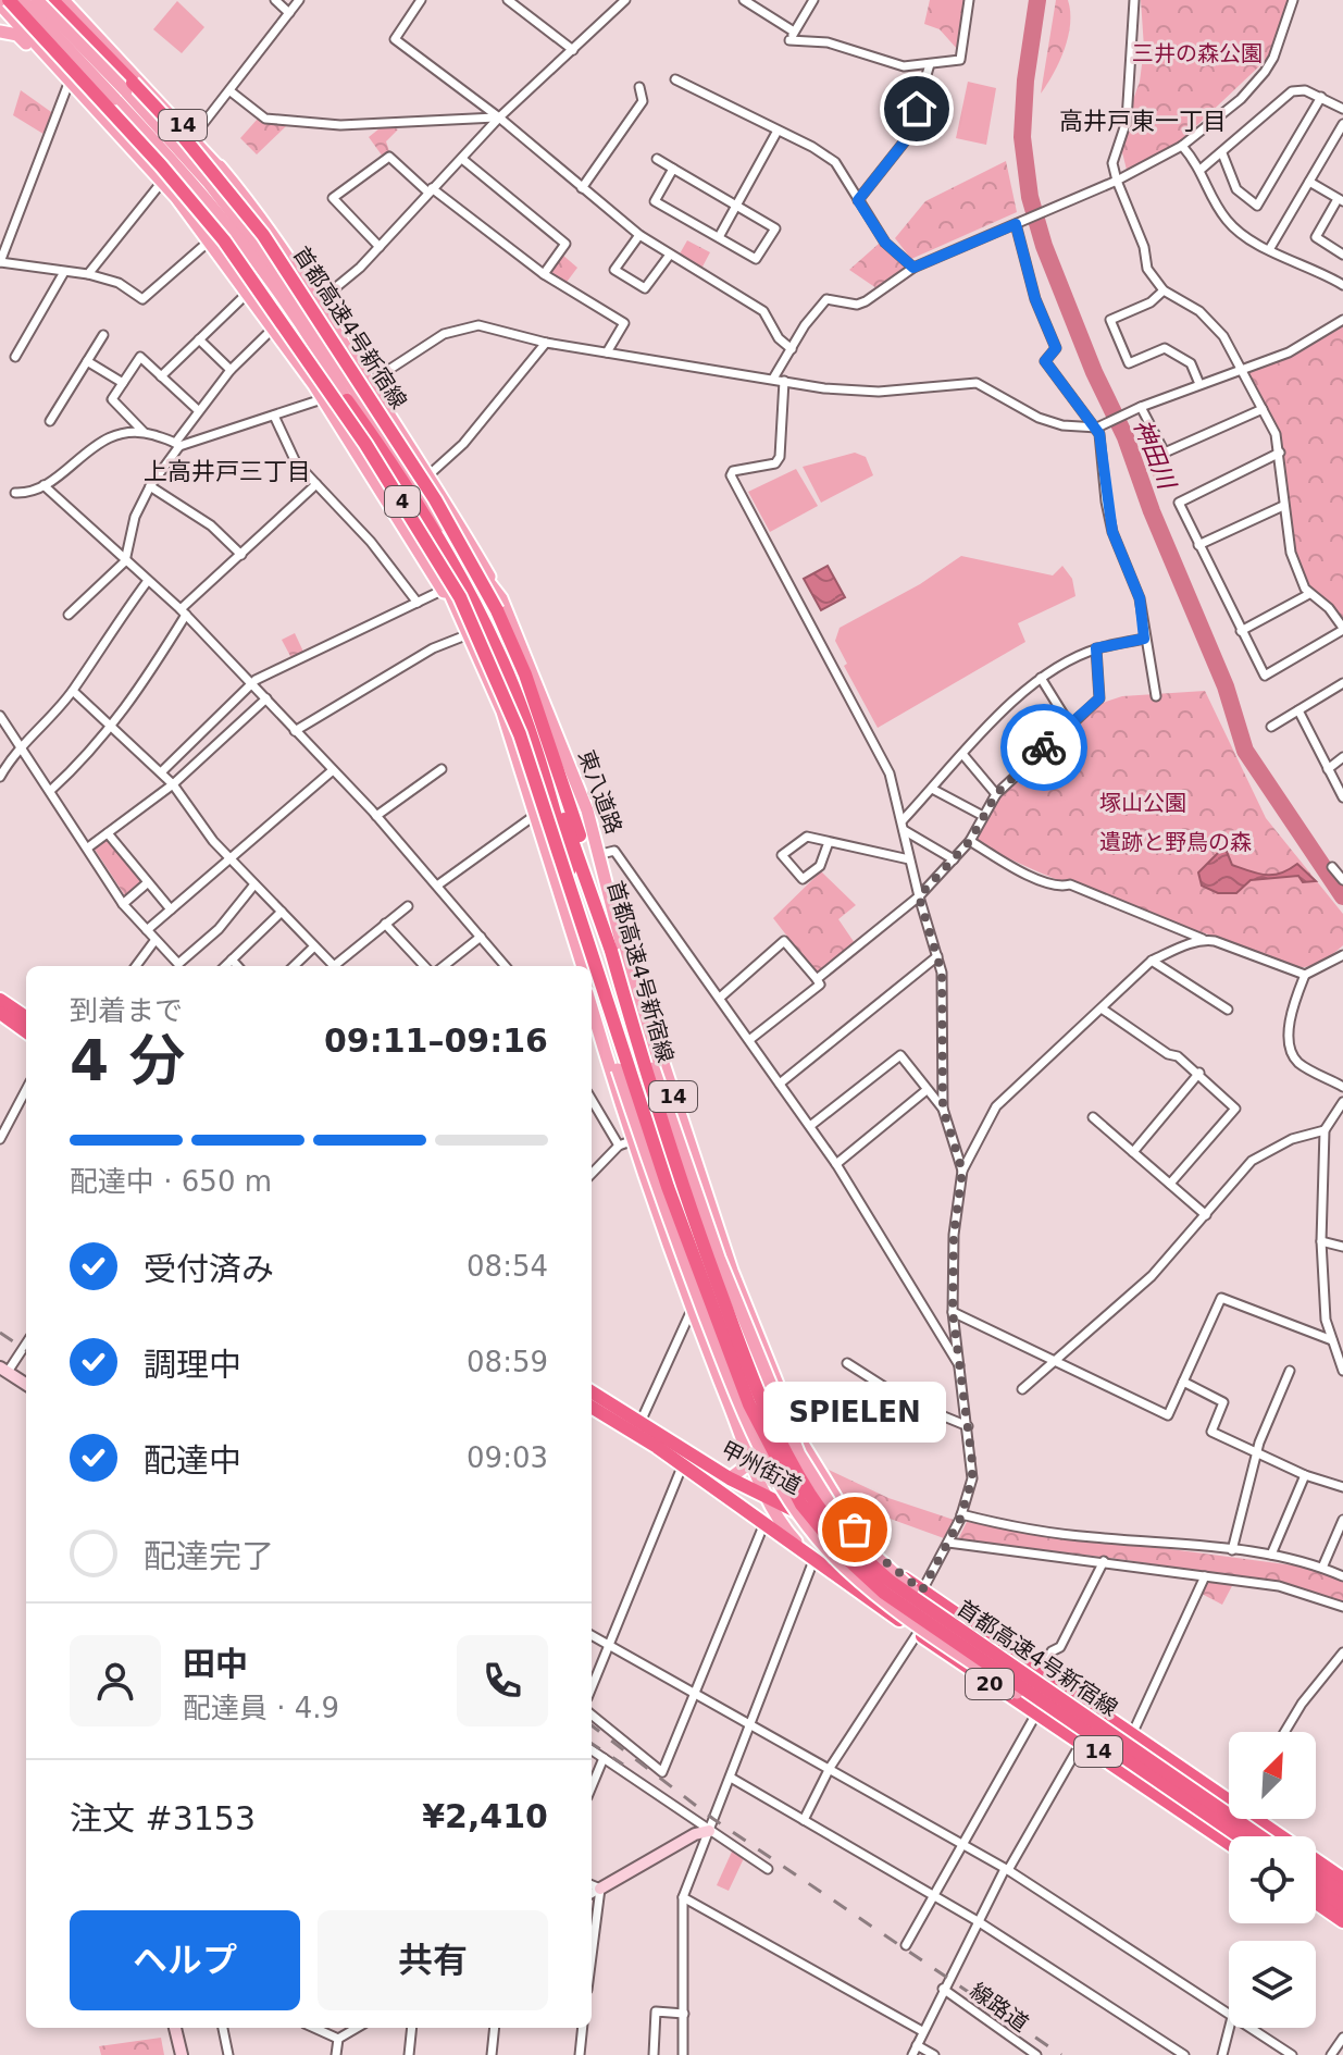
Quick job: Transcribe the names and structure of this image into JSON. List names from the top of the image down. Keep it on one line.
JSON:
{"streets":{"highway":["首都高速4号新宿線","4","甲州街道","20"],"main road":["14","東八道路"],"street":["線路道"]},"crossings":[["14","首都高速4号新宿線"],["14","4"],["14","東八道路"],["14","甲州街道"],["首都高速4号新宿線","4"],["首都高速4号新宿線","東八道路"],["4","東八道路"],["東八道路","甲州街道"]],"districts":["高井戸東一丁目","上高井戸三丁目"],"water":["神田川"],"parks":["三井の森公園","塚山公園","遺跡と野鳥の森"],"places":["SPIELEN"],"north":"top right","page":{"heading":["4 分","到着まで","09:11–09:16"],"panel":["田中","配達員 · 4.9","注文 #3153","¥2,410"],"bar":"配達中 · 650 m","list":[["受付済み","08:54"],["調理中","08:59"],["配達中","09:03"],"配達完了"],"bubble":"SPIELEN","buttons":["ヘルプ","共有"]}}
